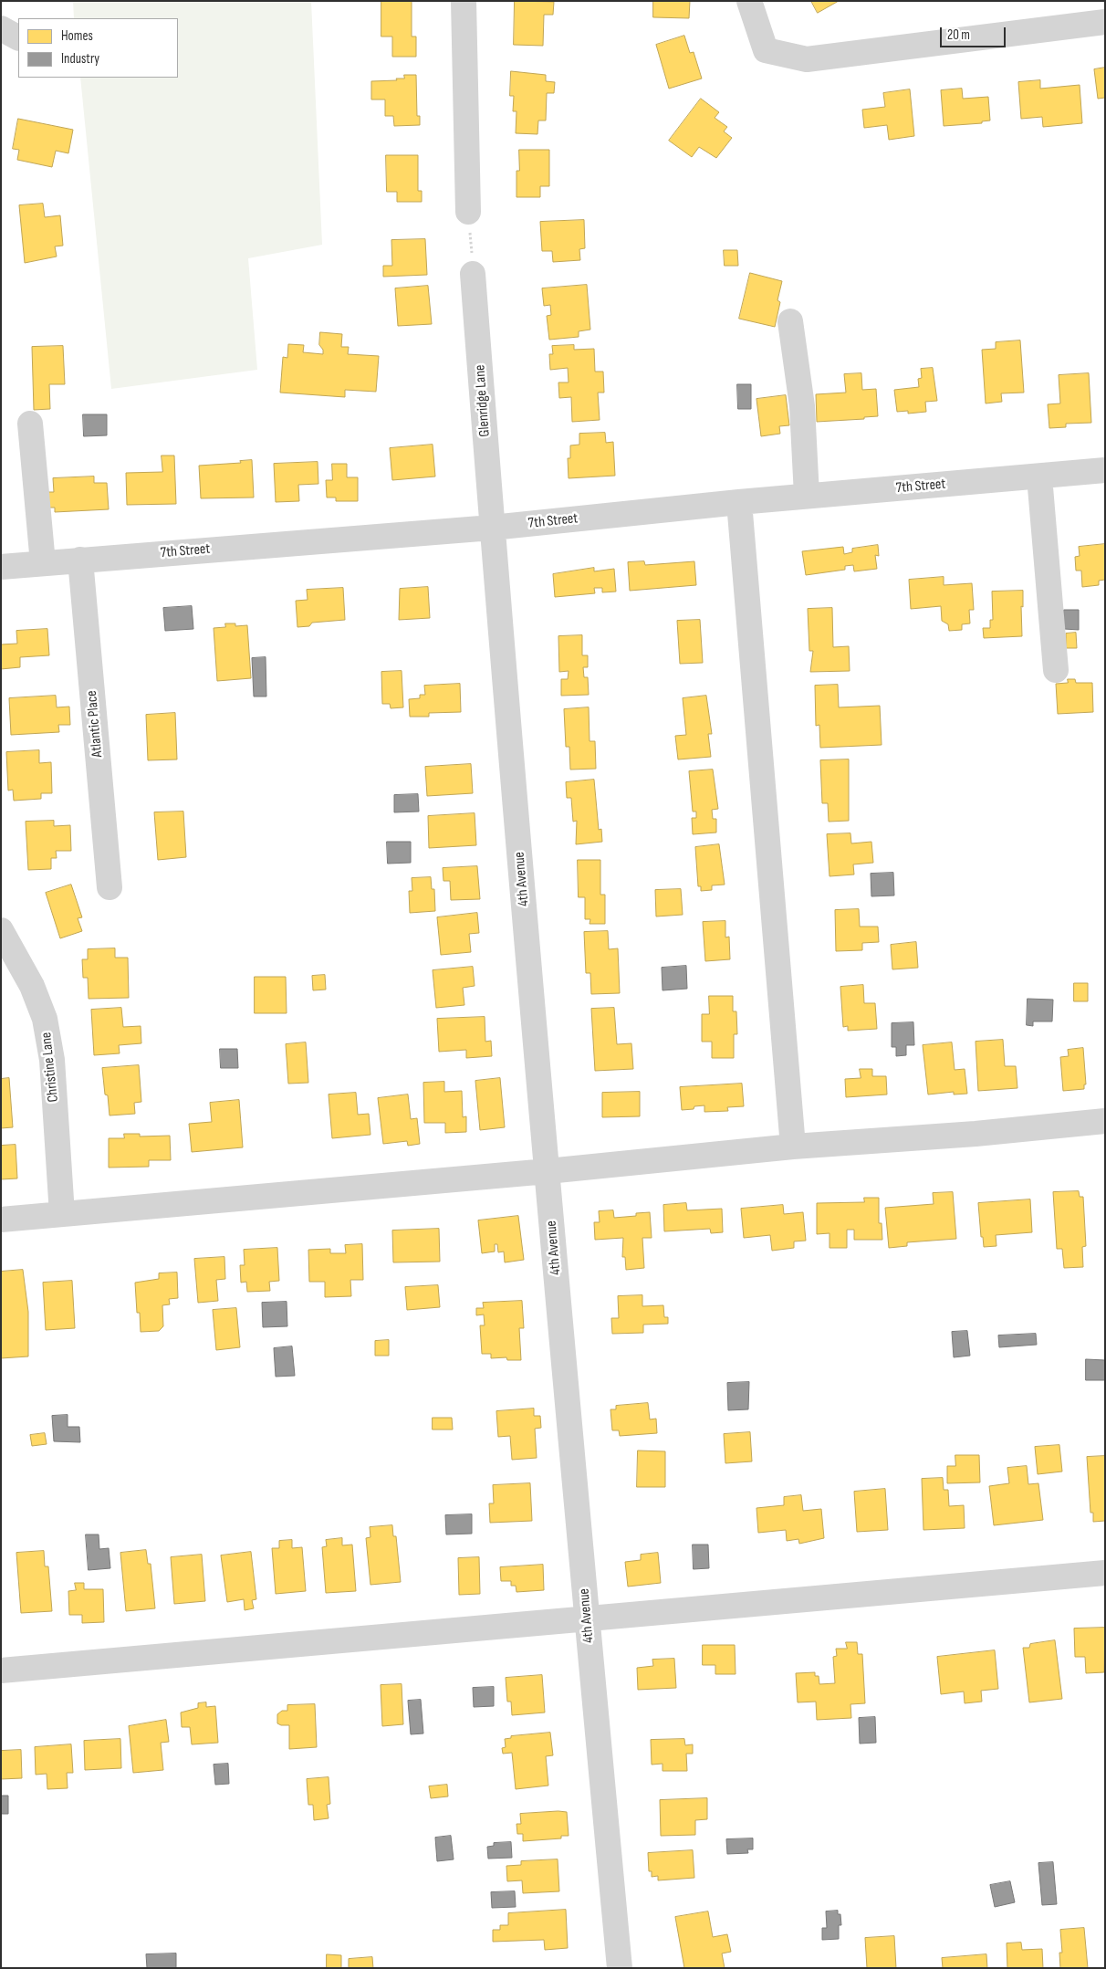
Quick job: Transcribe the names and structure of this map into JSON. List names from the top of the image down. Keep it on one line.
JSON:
{"streets":{"street":["Glenridge Lane","7th Street","Atlantic Place","4th Avenue","Christine Lane"]},"crossings":[["Glenridge Lane","7th Street"],["Glenridge Lane","4th Avenue"],["7th Street","Atlantic Place"],["7th Street","4th Avenue"]],"legend":["Homes","Industry"],"scale_bar":"20 m"}
